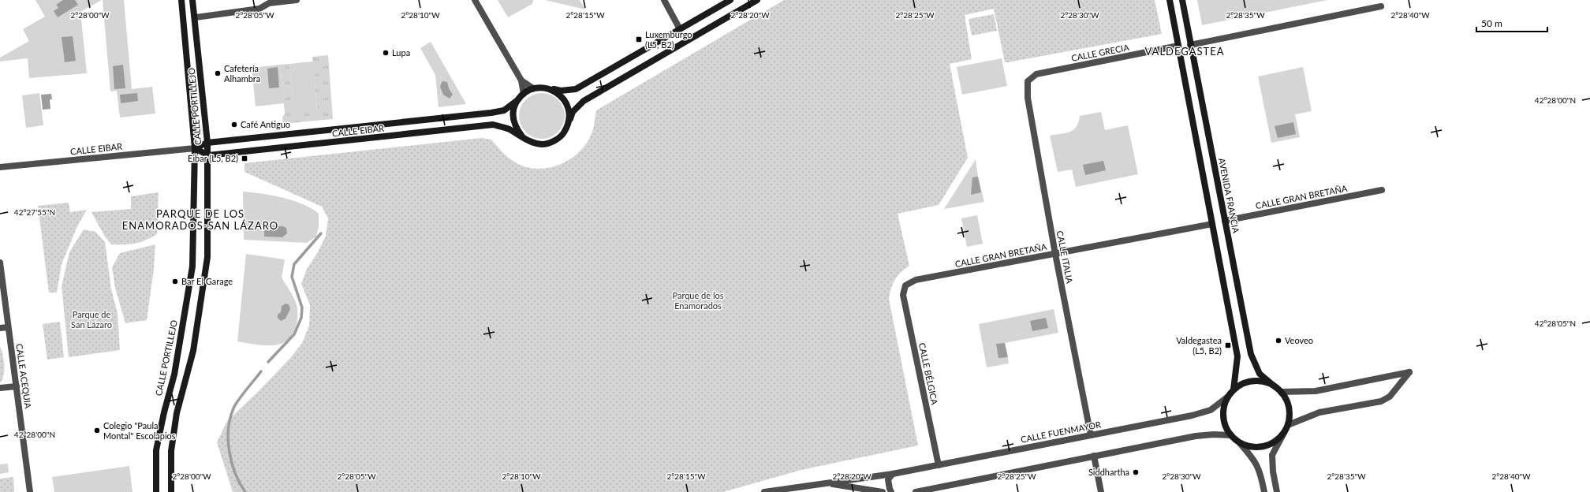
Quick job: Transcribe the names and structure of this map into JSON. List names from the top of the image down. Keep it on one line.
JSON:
{"streets":{"main road":["CALLE PORTILLEJO","CALLE EIBAR","AVENIDA FRANCIA"],"street":["CALLE GRECIA","CALLE GRAN BRETAÑA","CALLE ITALIA","CALLE BÉLGICA","CALLE ACEQUIA","CALLE FUENMAYOR"]},"crossings":[["CALLE GRECIA","CALLE ITALIA"],["CALLE PORTILLEJO","CALLE EIBAR"],["AVENIDA FRANCIA","CALLE GRAN BRETAÑA"],["AVENIDA FRANCIA","CALLE FUENMAYOR"],["CALLE GRAN BRETAÑA","CALLE ITALIA"],["CALLE GRAN BRETAÑA","CALLE BÉLGICA"],["CALLE ITALIA","CALLE FUENMAYOR"],["CALLE BÉLGICA","CALLE FUENMAYOR"]],"districts":["VALDEGASTEA","PARQUE DE LOS ENAMORADOS-SAN LÁZARO"],"parks":["Parque de los Enamorados","Parque de San Lázaro"],"places":{"transit":["Luxemburgo (L5, B2)","Eibar (L5, B2)","Valdegastea (L5, B2)"],"other":["Lupa","Cafetería Alhambra","Café Antiguo","Bar El Garage","Veoveo","Colegio \"Paula Montal\" Escolapios","Siddhartha"]},"scale_bar":"50 m","coordinates":["2°28'00\"W","2°28'05\"W","2°28'10\"W","2°28'15\"W","2°28'20\"W","2°28'25\"W","2°28'30\"W","2°28'35\"W","2°28'40\"W","42°28'00\"N","42°27'55\"N","42°28'05\"N"]}
